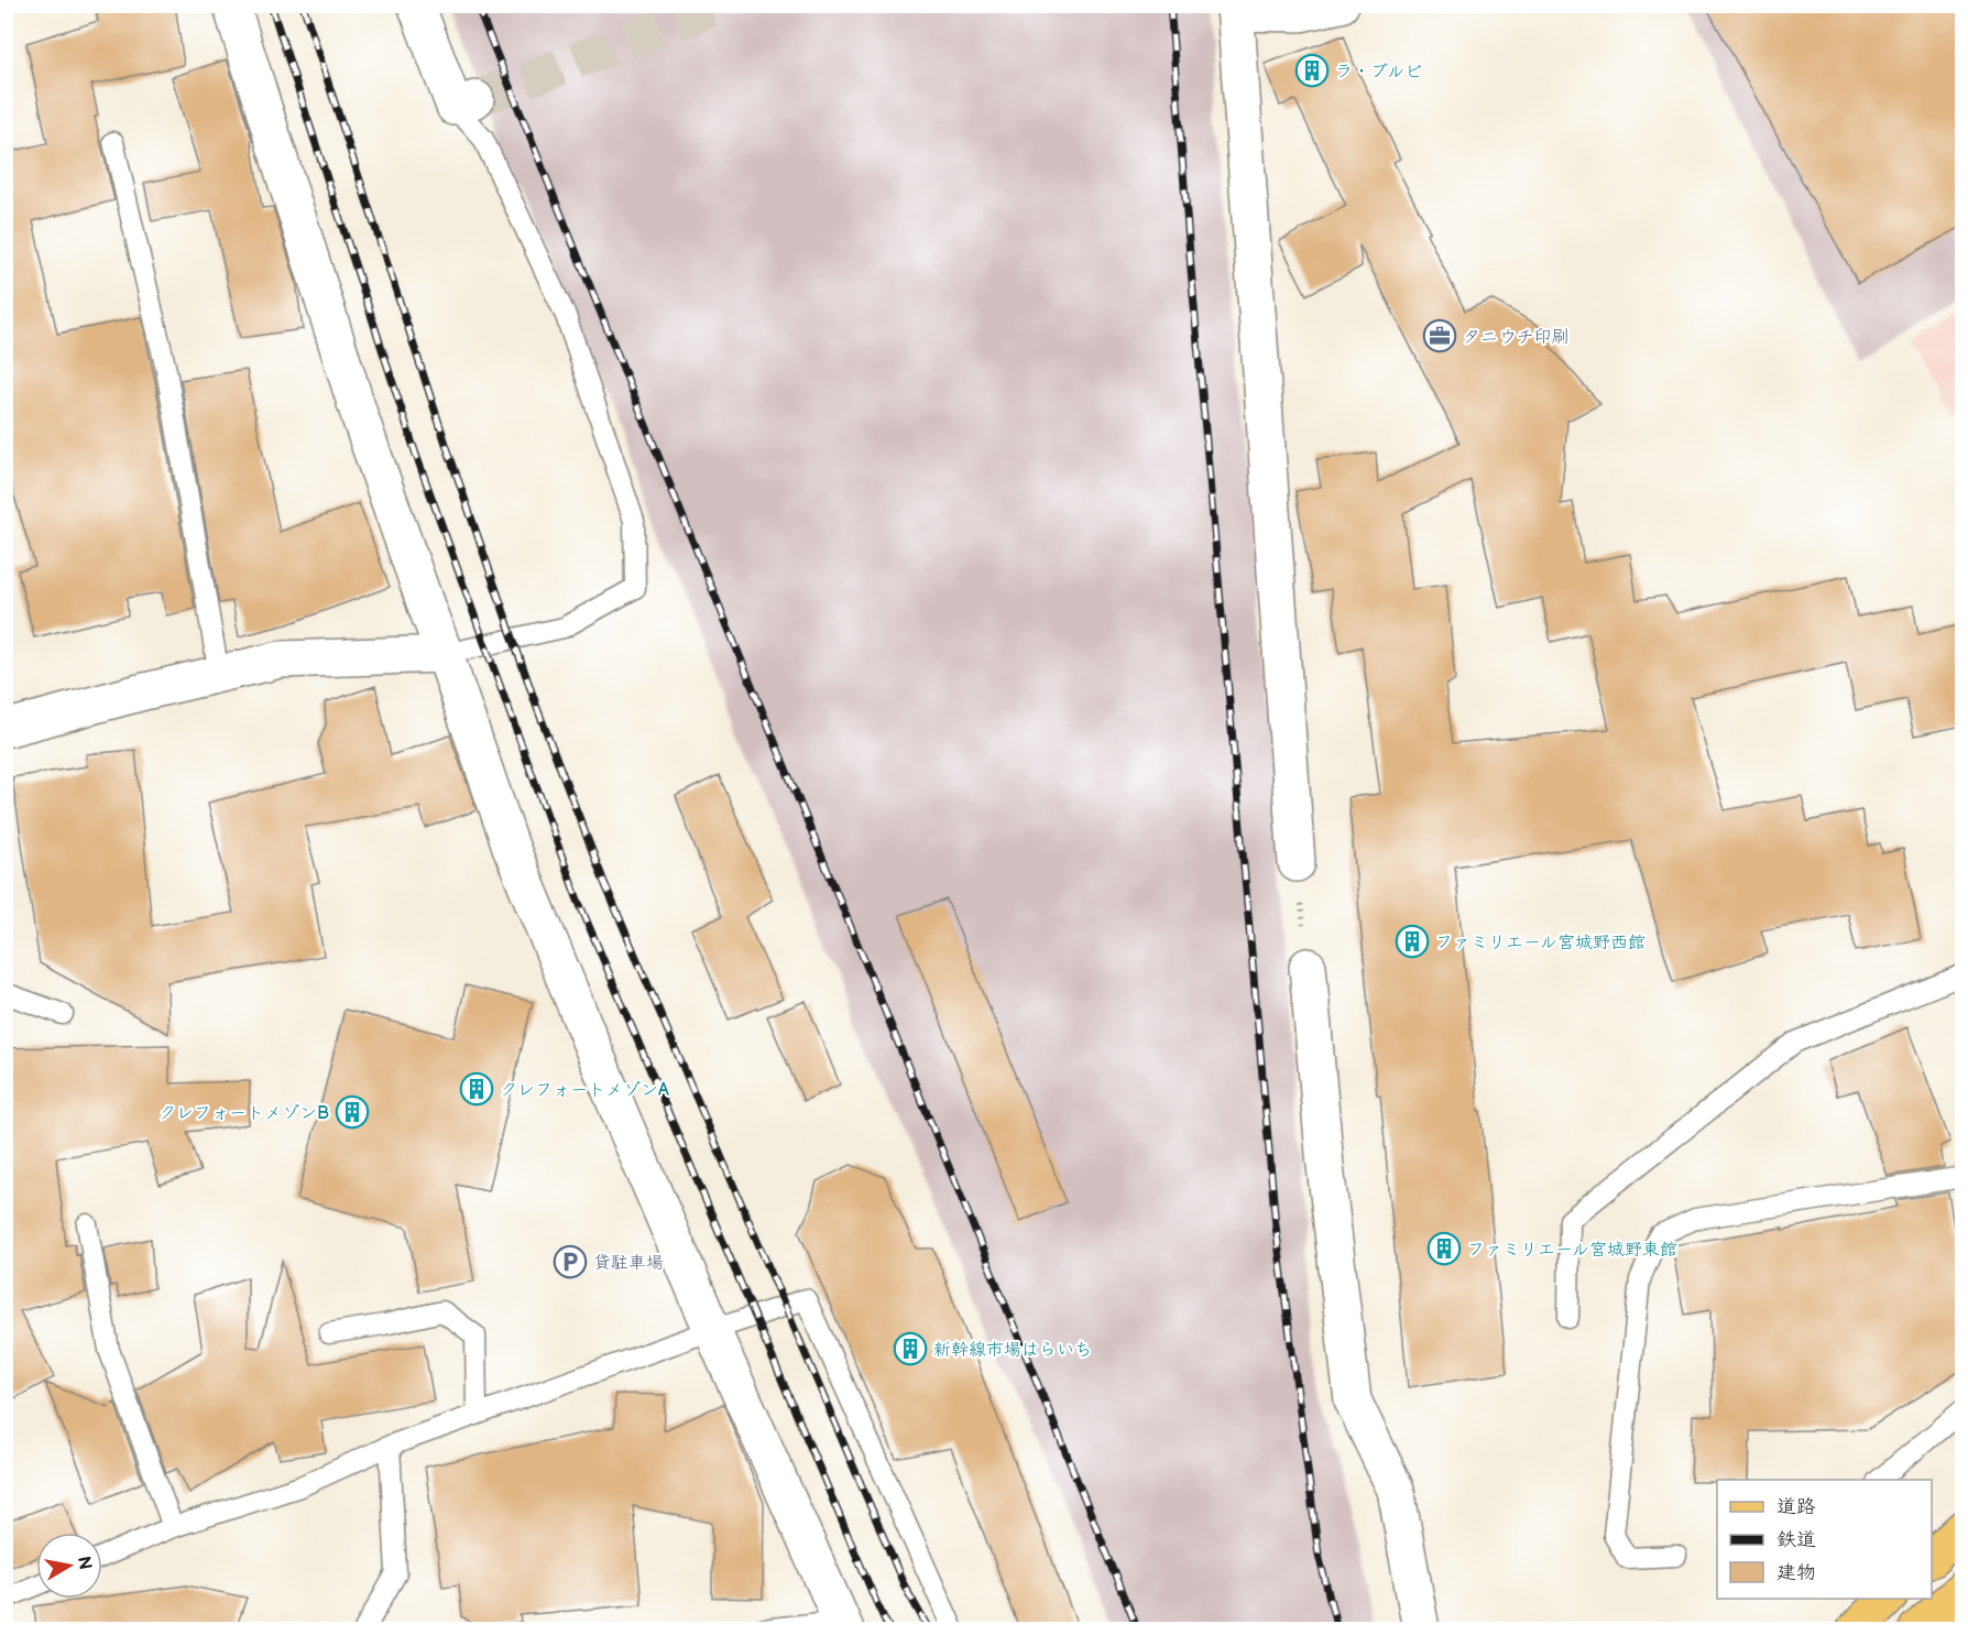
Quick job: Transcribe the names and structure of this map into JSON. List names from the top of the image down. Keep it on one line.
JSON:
{"places":{"building":["ラ・ブルビ","ファミリエール宮城野西館","クレフォートメゾンA","クレフォートメゾンB","ファミリエール宮城野東館","新幹線市場はらいち"],"office":["タニウチ印刷"],"parking":["貸駐車場"]},"legend":["道路","鉄道","建物"],"north":"right"}
